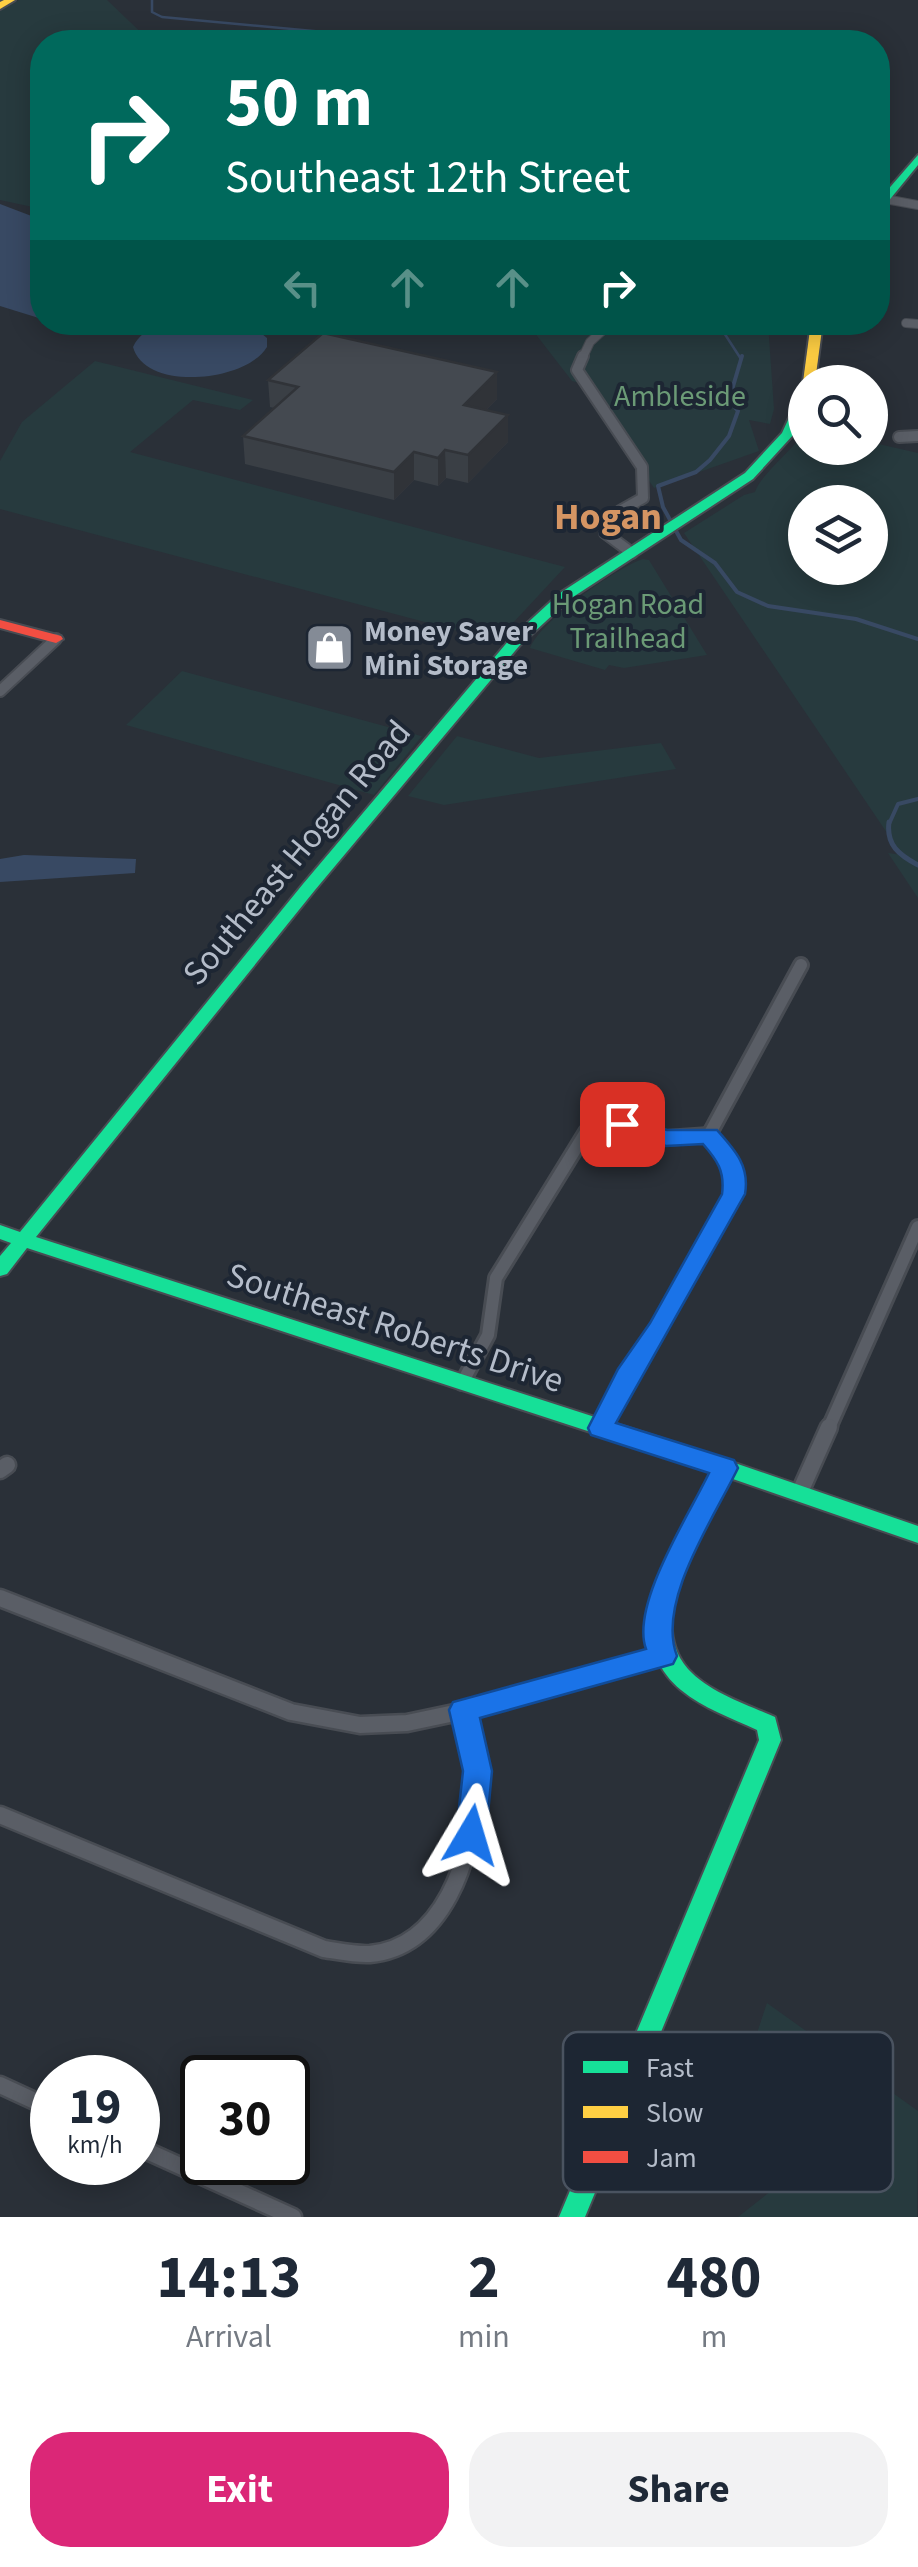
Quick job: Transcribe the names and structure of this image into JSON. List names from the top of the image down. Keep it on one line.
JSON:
{"streets":{"main road":["Southeast Hogan Road","Southeast Roberts Drive"]},"crossings":[["Southeast Hogan Road","Southeast Roberts Drive"]],"districts":["Hogan"],"parks":["Ambleside","Hogan Road Trailhead"],"places":{"shop":["Money Saver Mini Storage"]},"legend":["Fast","Slow","Jam"],"page":{"turn":["50 m","Southeast 12th Street"],"speed":"19 km/h","limit":"30","eta":["14:13","Arrival","2","min","480","m"],"buttons":["Exit","Share"]}}
